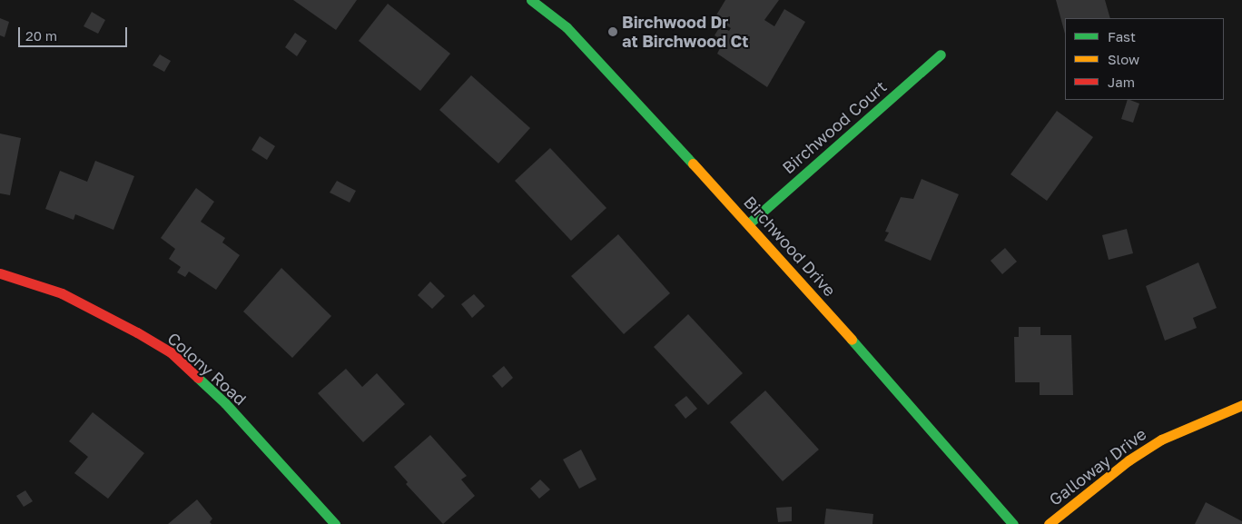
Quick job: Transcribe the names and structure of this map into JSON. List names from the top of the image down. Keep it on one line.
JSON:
{"streets":{"street":["Birchwood Court","Birchwood Drive","Colony Road","Galloway Drive"]},"crossings":[["Birchwood Court","Birchwood Drive"]],"places":["Birchwood Dr at Birchwood Ct"],"legend":["Fast","Slow","Jam"],"scale_bar":"20 m"}
